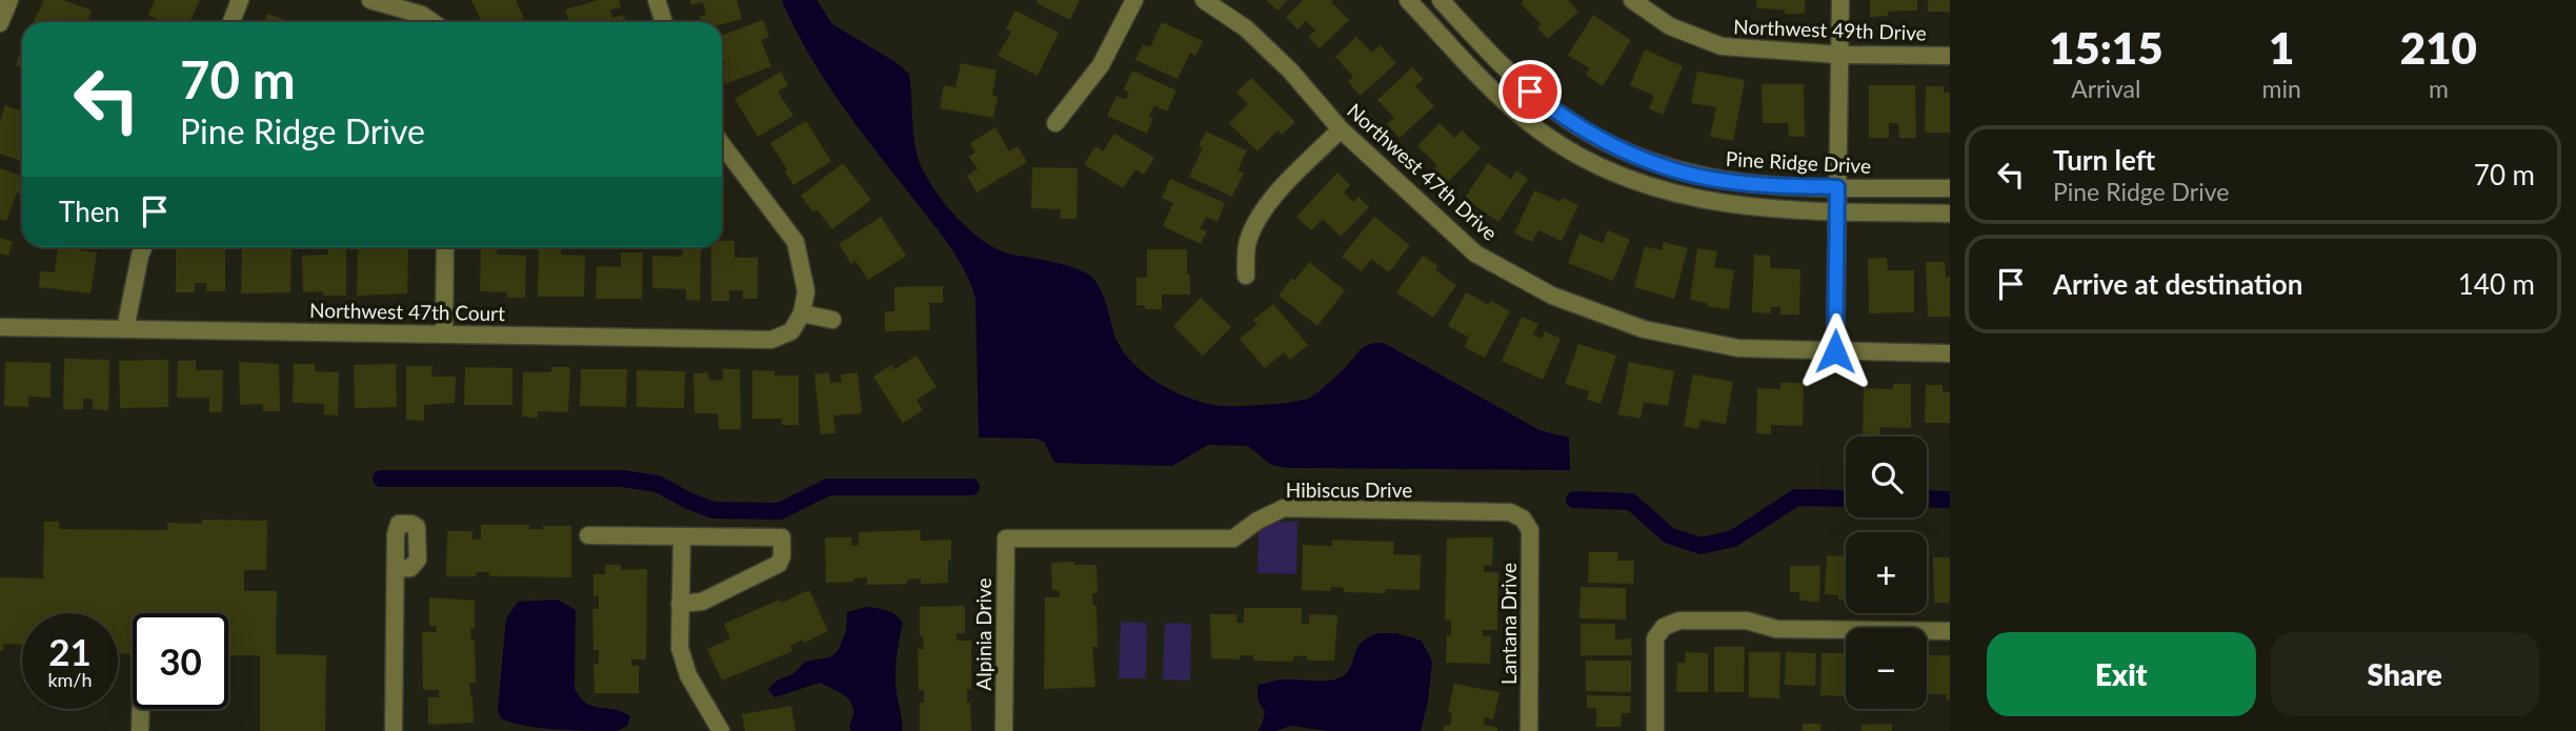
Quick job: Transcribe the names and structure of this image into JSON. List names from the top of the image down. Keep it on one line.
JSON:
{"streets":{"street":["Northwest 49th Drive","Pine Ridge Drive","Northwest 47th Drive","Northwest 47th Court","Hibiscus Drive","Lantana Drive","Alpinia Drive"]},"crossings":[["Hibiscus Drive","Lantana Drive"],["Hibiscus Drive","Alpinia Drive"]],"page":{"eta":["15:15","Arrival","1","min","210","m"],"turn":["70 m","Pine Ridge Drive"],"list":[{"name":"Turn left","note":"Pine Ridge Drive","value":"70 m"},{"name":"Arrive at destination","value":"140 m"}],"then":"Then","map_buttons":["+","−"],"speed":"21 km/h","limit":"30","buttons":["Exit","Share"]}}
